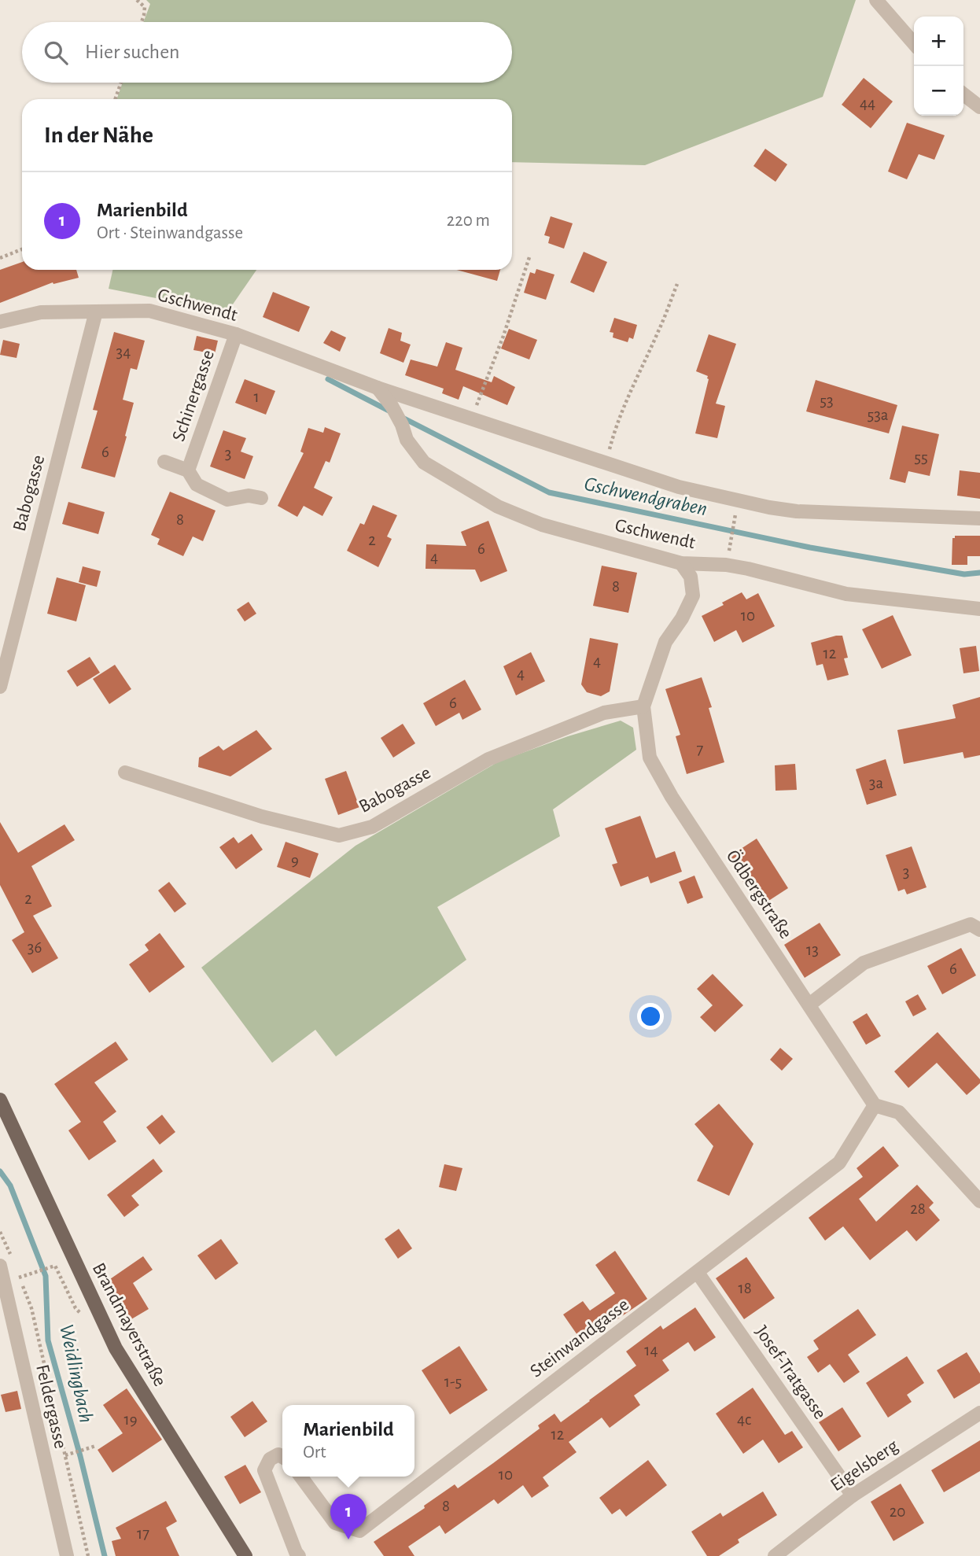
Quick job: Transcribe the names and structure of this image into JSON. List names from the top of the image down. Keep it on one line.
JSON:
{"streets":{"main road":["Brandmayerstraße"],"street":["Gschwendt","Schinergasse","Babogasse","Ödbergstraße","Steinwandgasse","Josef-Tratgasse","Feldergasse","Eigelsberg"]},"crossings":[["Gschwendt","Schinergasse"],["Gschwendt","Babogasse"],["Gschwendt","Ödbergstraße"],["Babogasse","Ödbergstraße"],["Ödbergstraße","Steinwandgasse"],["Steinwandgasse","Josef-Tratgasse"],["Josef-Tratgasse","Eigelsberg"]],"water":["Gschwendgraben","Weidlingbach"],"house_numbers":["44","34","1","53","53a","6","3","55","8","2","6","4","8","10","12","4","4","6","7","3a","9","3","2","36","13","6","28","18","14","1-5","19","4c","12","10","8","20","17"],"page":{"map_buttons":["+","−"],"search":"Hier suchen","heading":"In der Nähe","list":[{"mark":"1","name":"Marienbild","note":"Ort · Steinwandgasse","value":"220 m"}],"popup":["Marienbild","Ort"],"pins":"1"}}
